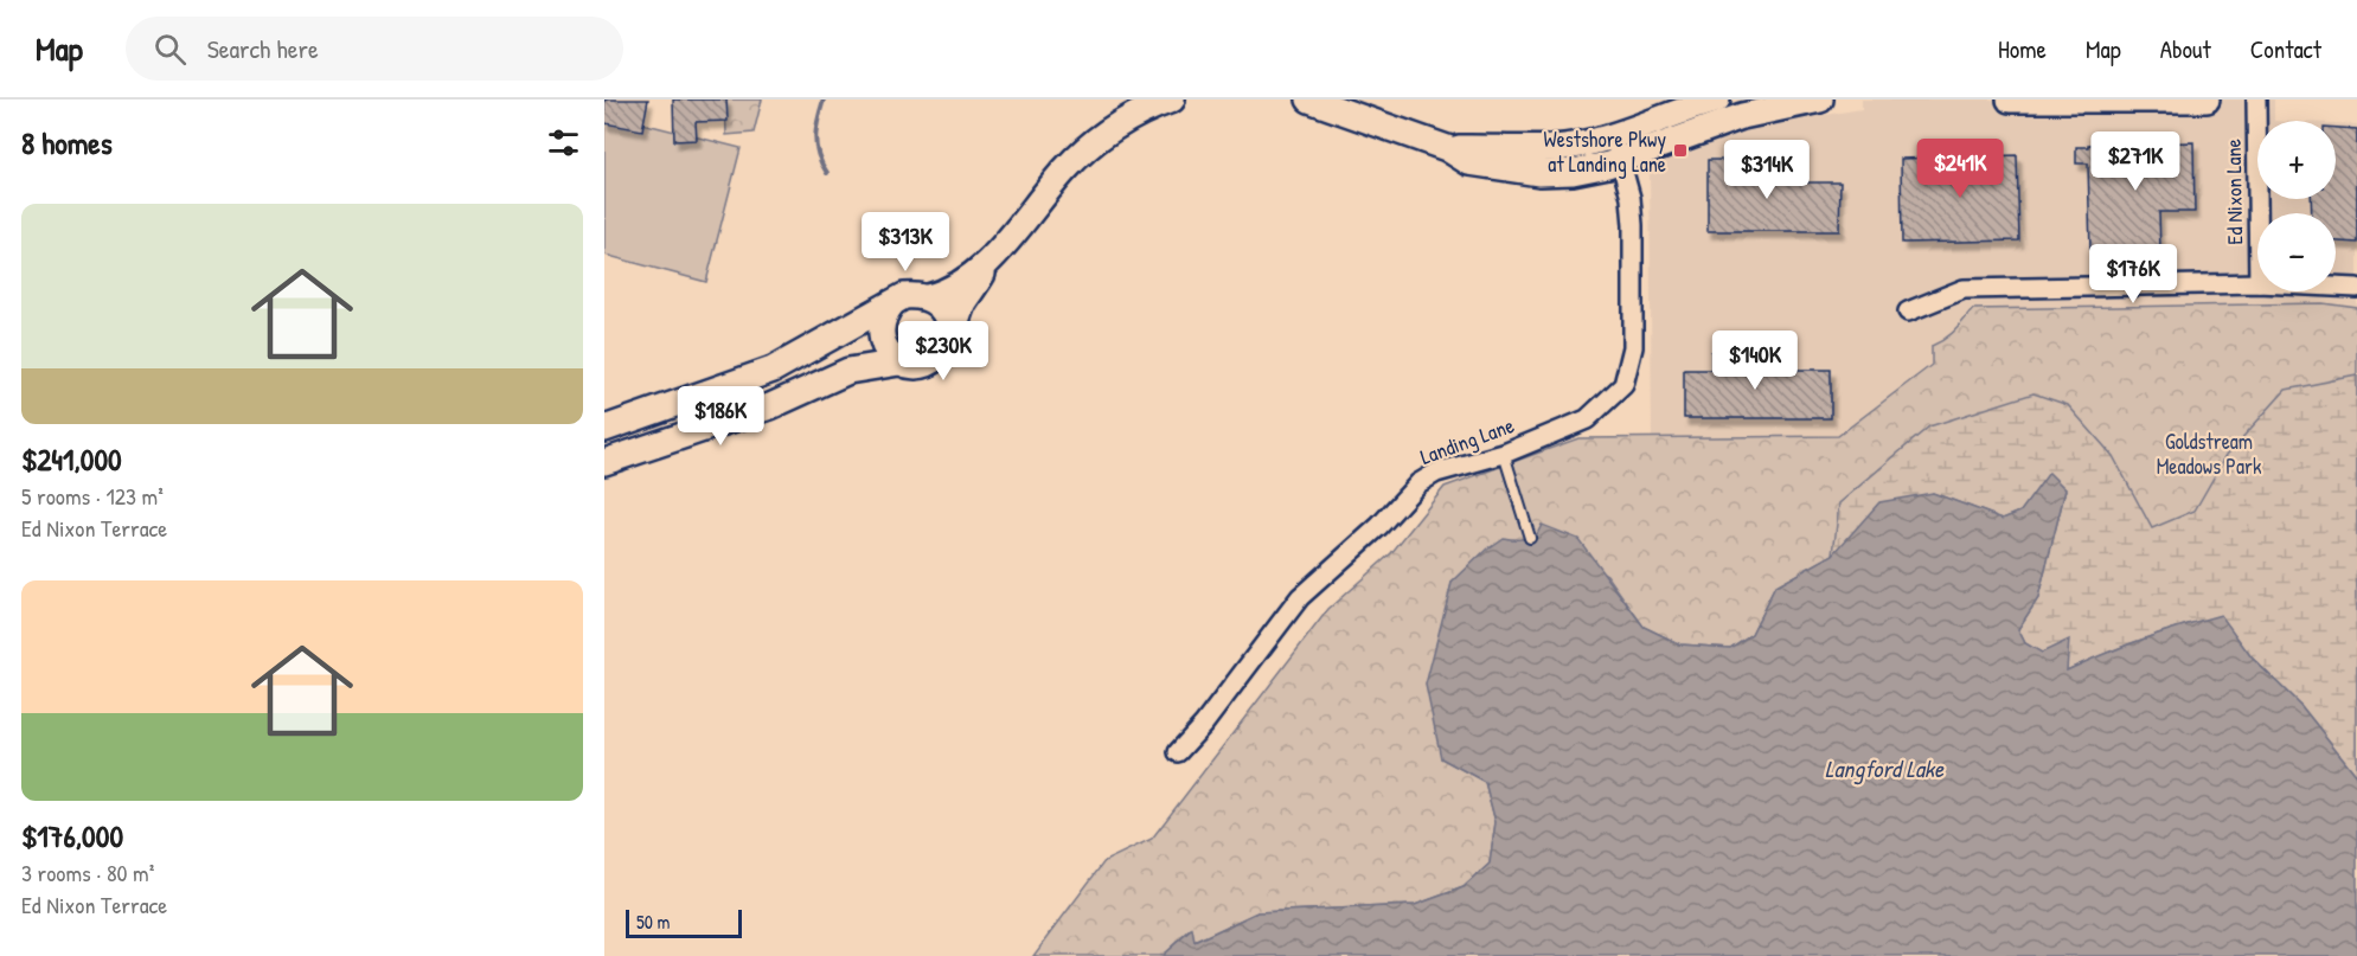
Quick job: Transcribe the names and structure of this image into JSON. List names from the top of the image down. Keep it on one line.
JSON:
{"streets":{"street":["Ed Nixon Lane","Landing Lane"]},"water":["Langford Lake"],"parks":["Goldstream Meadows Park"],"places":{"transit":["Westshore Pkwy at Landing Lane"]},"scale_bar":"50 m","page":{"header":"Map","search":"Search here","nav":["Home","Map","About","Contact"],"heading":"8 homes","map_buttons":["+","−"],"price":["$271K","$241K","$314K","$313K","$176K","$230K","$140K","$186K"],"list":[{"name":"$241,000","note":"5 rooms · 123 m² · Ed Nixon Terrace"},{"name":"$176,000","note":"3 rooms · 80 m² · Ed Nixon Terrace"}],"scale":"50 m"}}
